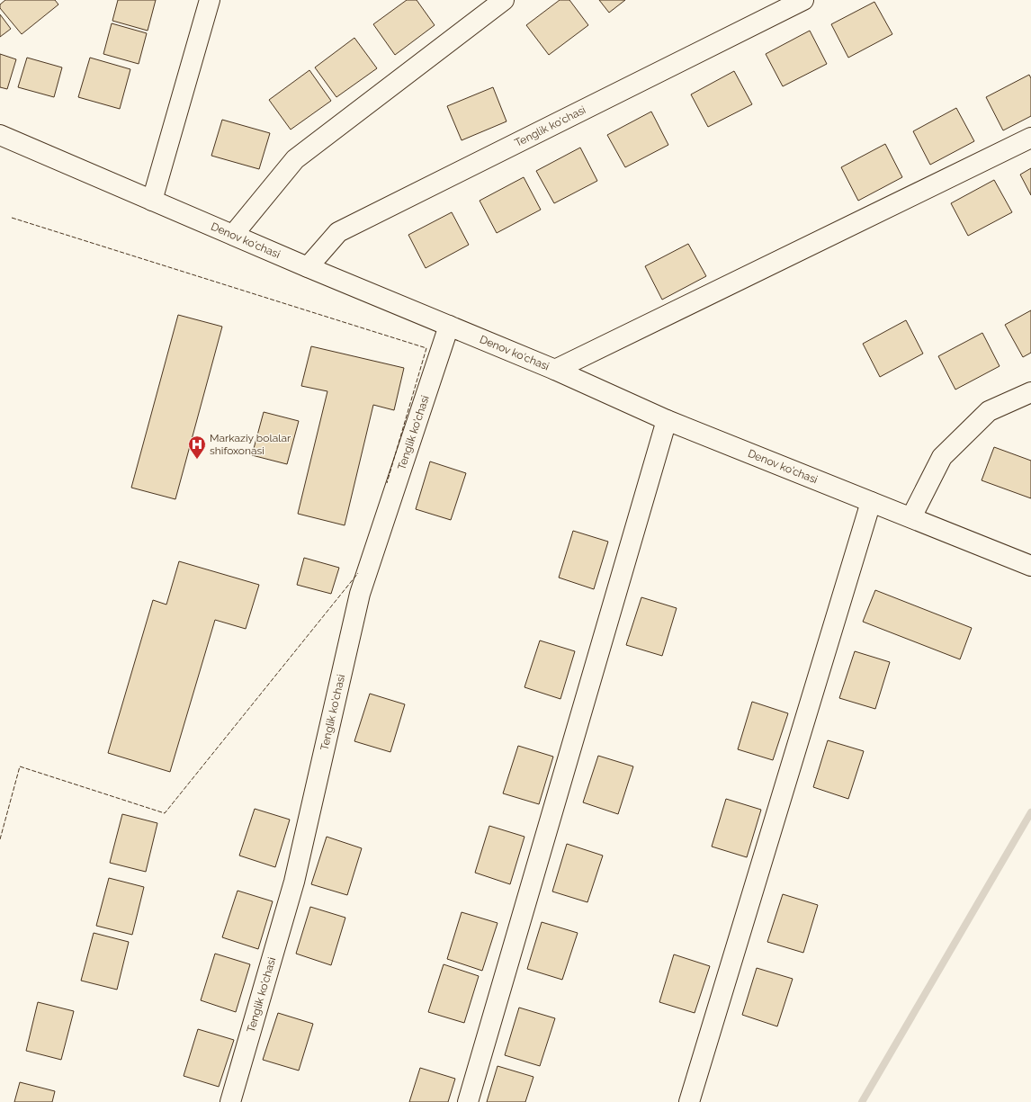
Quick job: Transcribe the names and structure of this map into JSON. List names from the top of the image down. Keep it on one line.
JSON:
{"streets":{"street":["Tenglik ko'chasi","Denov ko'chasi"]},"crossings":[["Tenglik ko'chasi","Denov ko'chasi"]],"places":{"hospital":["Markaziy bolalar shifoxonasi"]}}
